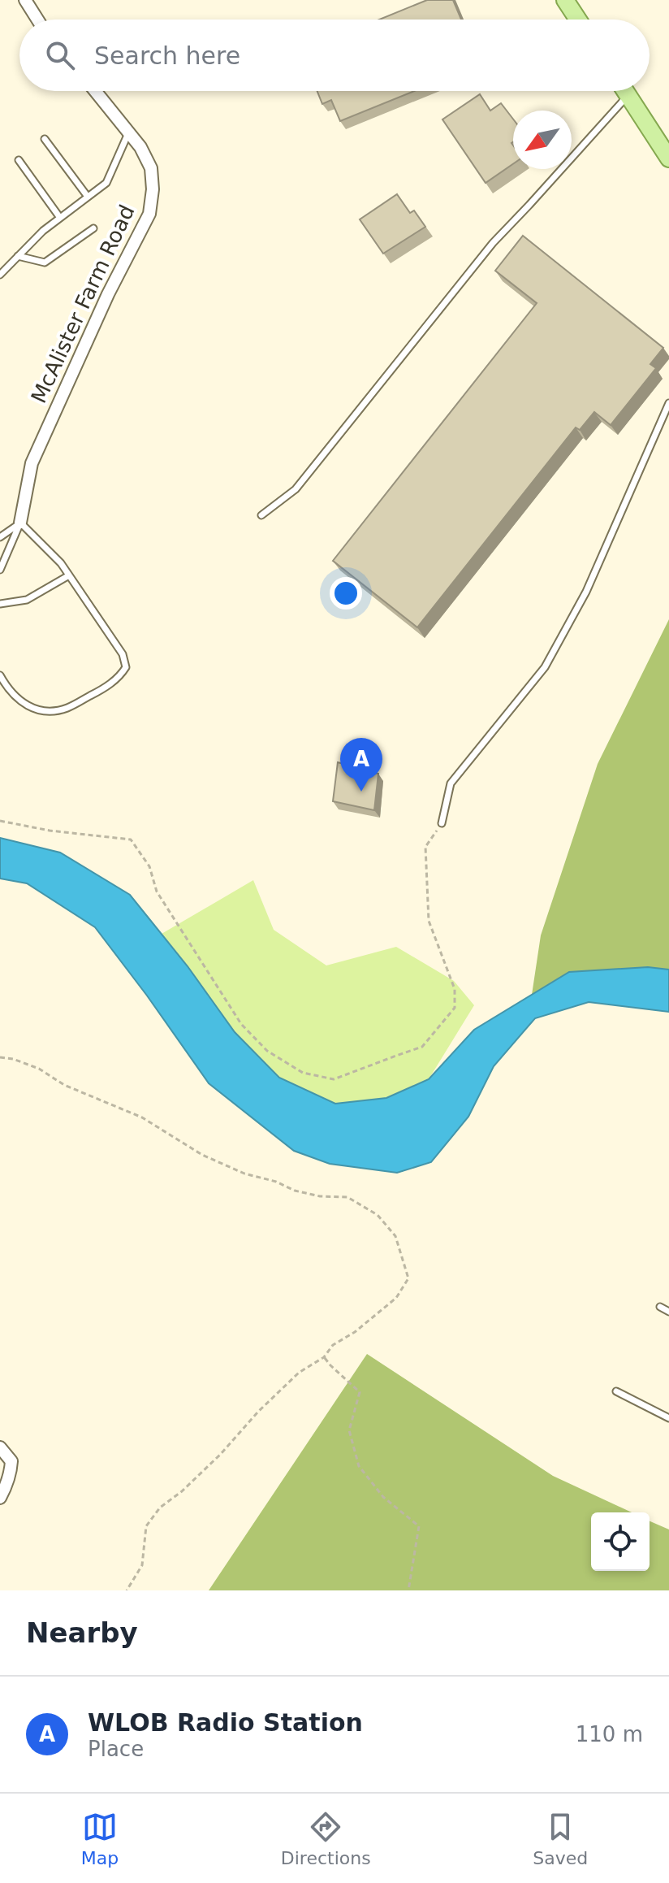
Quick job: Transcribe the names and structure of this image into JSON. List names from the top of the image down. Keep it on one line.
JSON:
{"streets":{"street":["McAlister Farm Road"]},"north":"bottom left","page":{"search":"Search here","pins":"A","heading":"Nearby","list":[{"mark":"A","name":"WLOB Radio Station","note":"Place","value":"110 m"}],"nav":["Map","Directions","Saved"]}}
